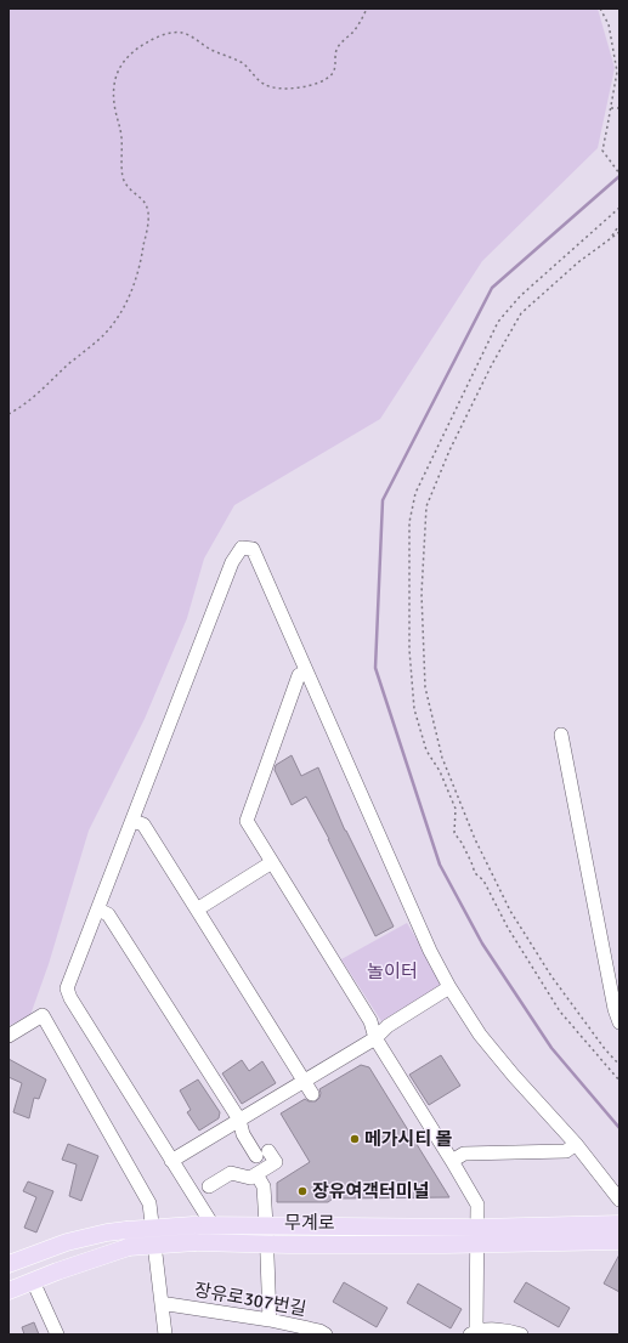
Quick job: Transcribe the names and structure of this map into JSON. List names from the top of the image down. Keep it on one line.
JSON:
{"streets":{"main road":["무계로"],"street":["장유로307번길"]},"parks":["놀이터"],"places":["메가시티 몰","장유여객터미널"]}
